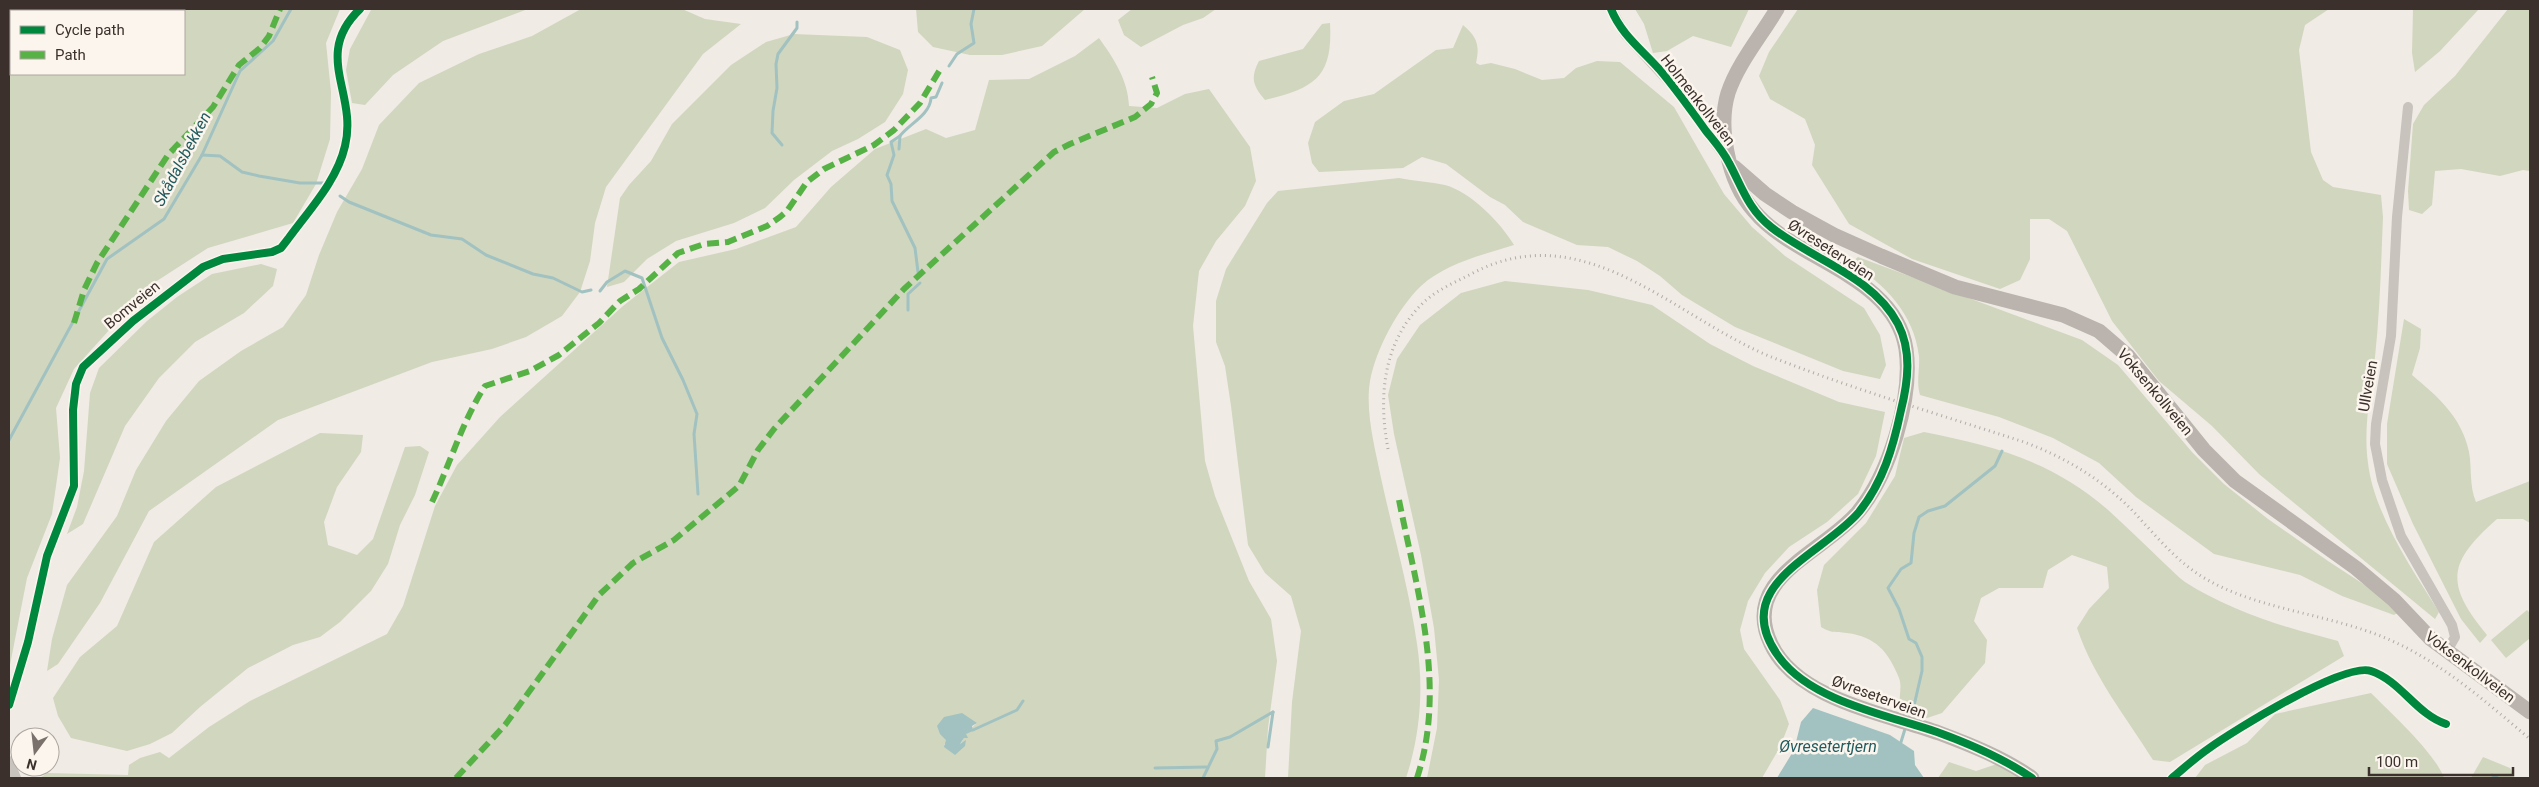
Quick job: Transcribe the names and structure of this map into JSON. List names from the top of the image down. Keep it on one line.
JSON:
{"streets":{"main road":["Øvreseterveien","Voksenkollveien"],"street":["Holmenkollveien","Bomveien","Ullveien"]},"crossings":[["Holmenkollveien","Øvreseterveien"],["Holmenkollveien","Voksenkollveien"],["Øvreseterveien","Voksenkollveien"],["Ullveien","Voksenkollveien"]],"water":["Skådalsbekken","Øvresetertjern"],"legend":["Cycle path","Path"],"scale_bar":"100 m","north":"bottom"}
